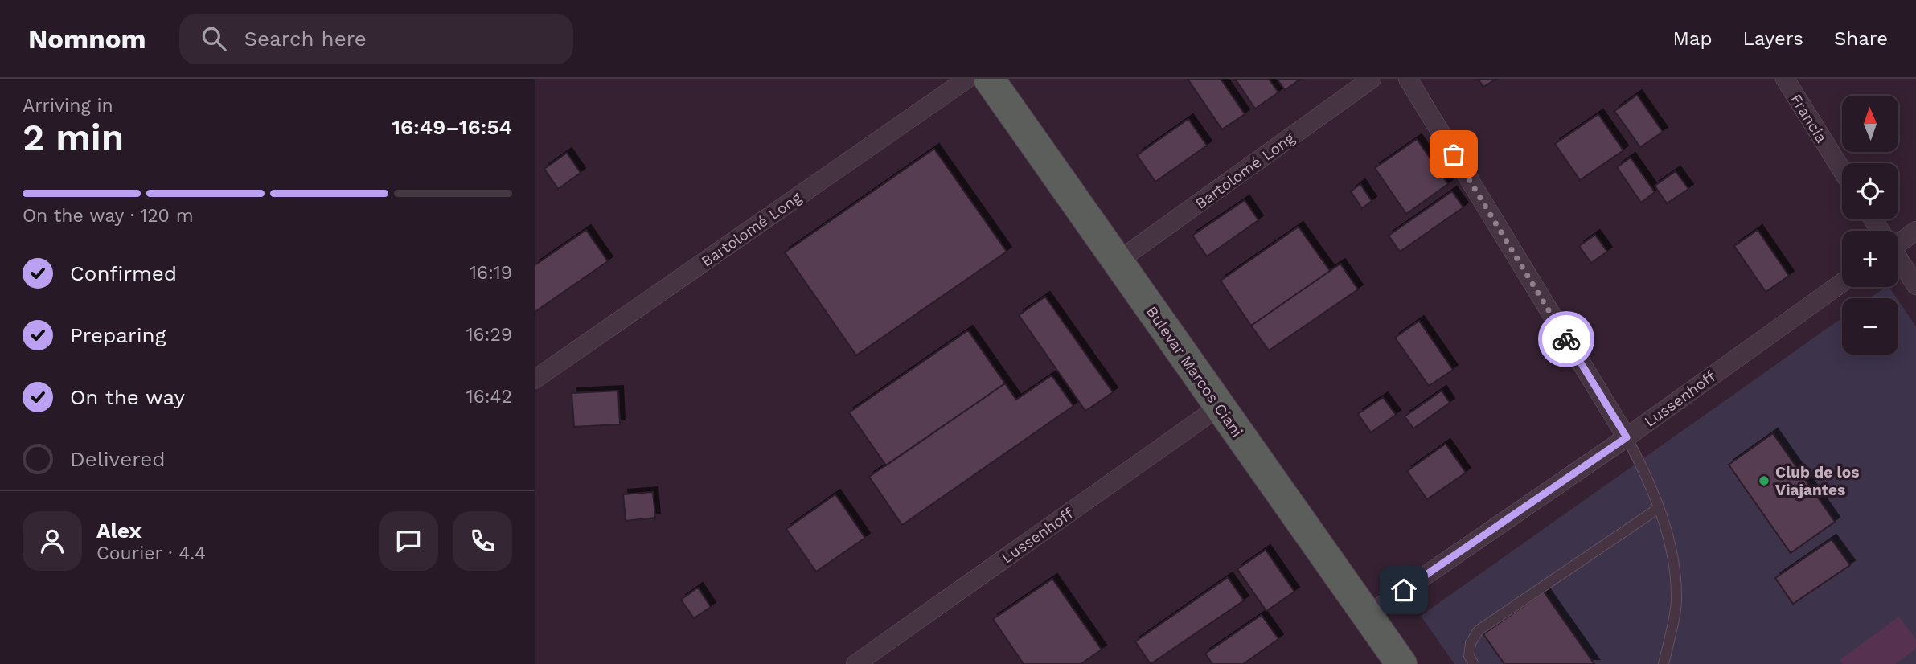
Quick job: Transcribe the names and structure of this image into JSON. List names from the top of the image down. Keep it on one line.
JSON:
{"streets":{"highway":["Bulevar Marcos Ciani"],"street":["Francia","Bartolomé Long","Lussenhoff"]},"crossings":[["Bartolomé Long","Bulevar Marcos Ciani"],["Bulevar Marcos Ciani","Lussenhoff"]],"places":["Club de los Viajantes"],"north":"top","page":{"header":"Nomnom","search":"Search here","nav":["Map","Layers","Share"],"heading":["2 min","Arriving in","16:49–16:54"],"panel":["Alex","Courier · 4.4"],"map_buttons":["+","−"],"bar":"On the way · 120 m","list":[["Confirmed","16:19"],["Preparing","16:29"],["On the way","16:42"],"Delivered"]}}
